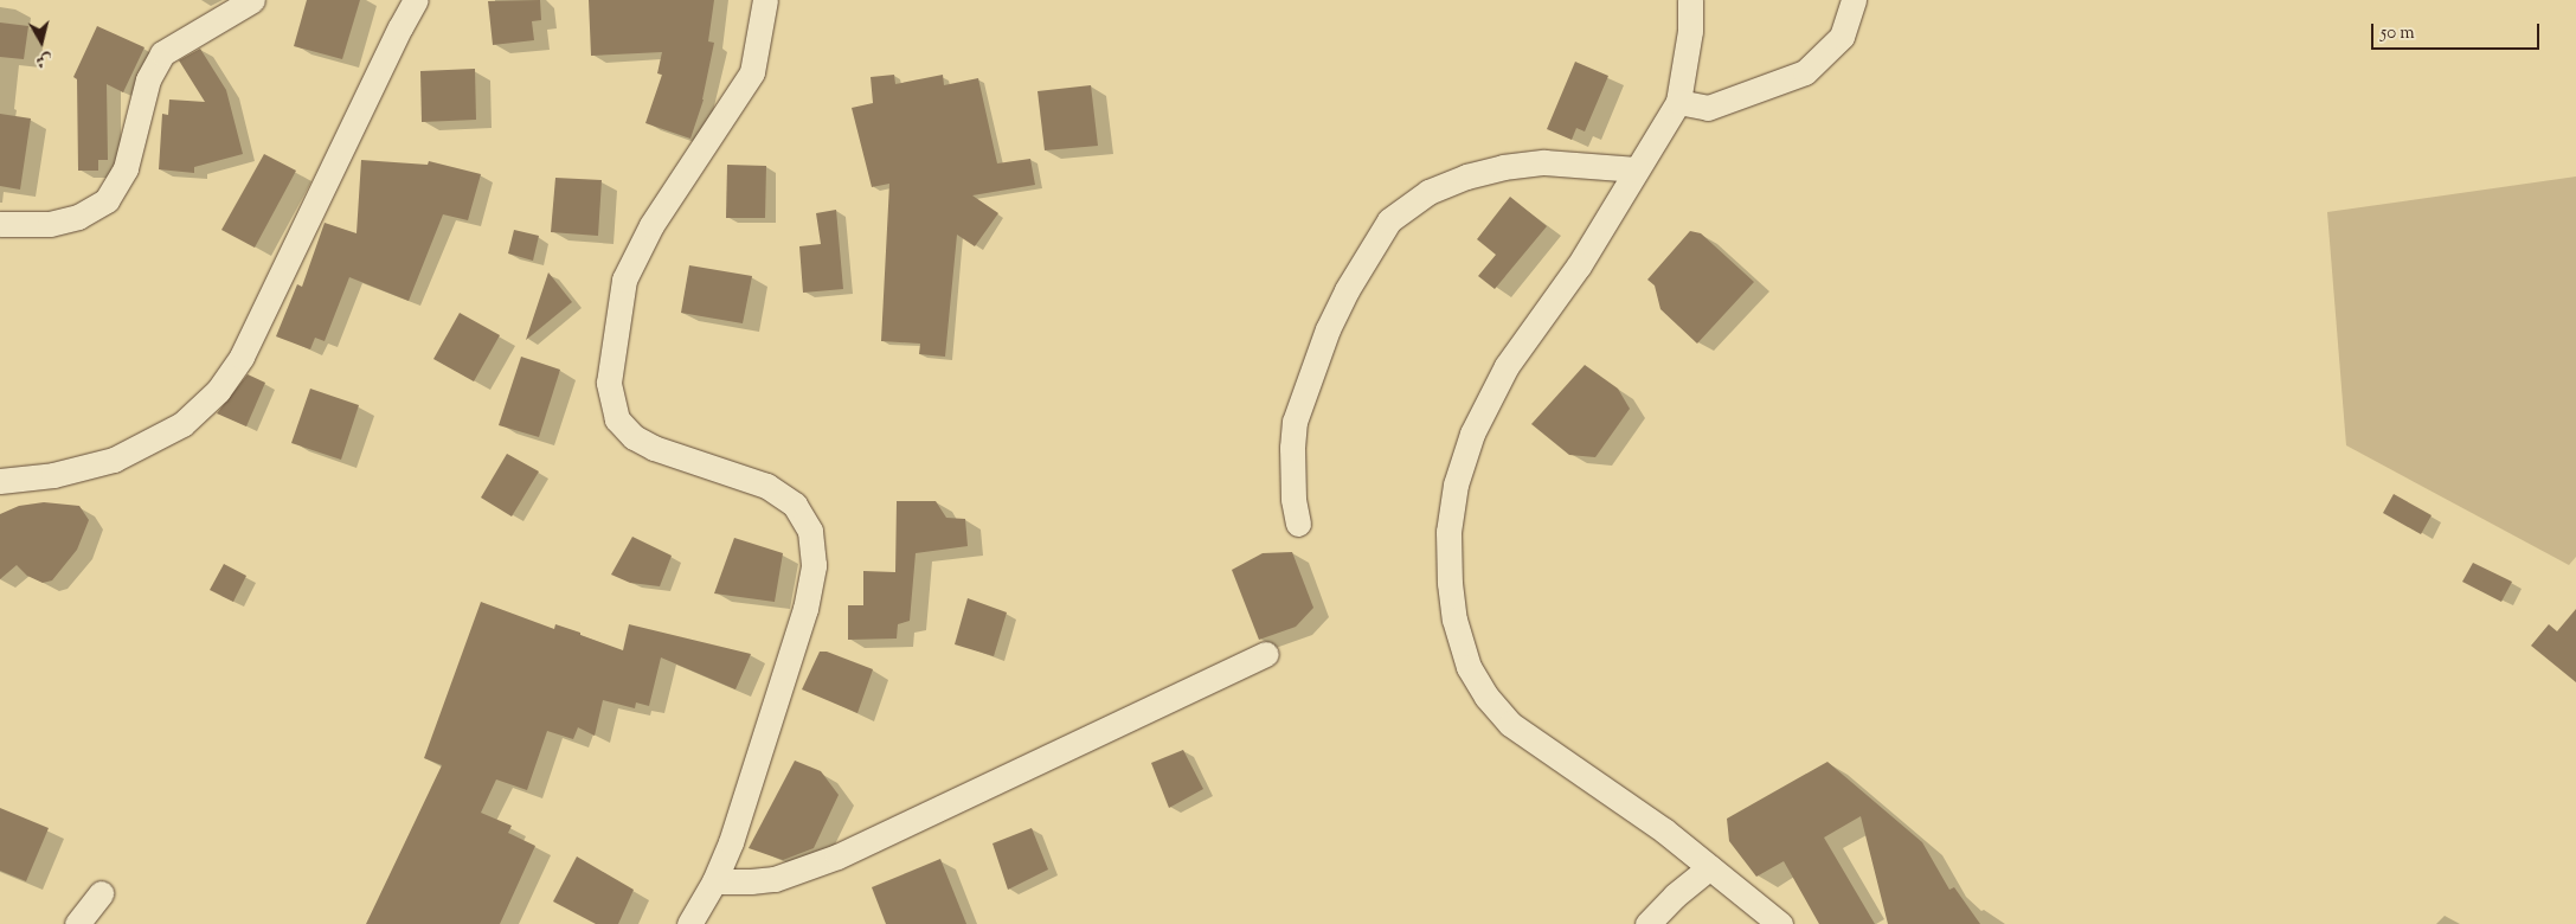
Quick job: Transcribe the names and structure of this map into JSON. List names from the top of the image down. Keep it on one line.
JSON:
{"scale_bar":"50 m","north":"bottom"}
